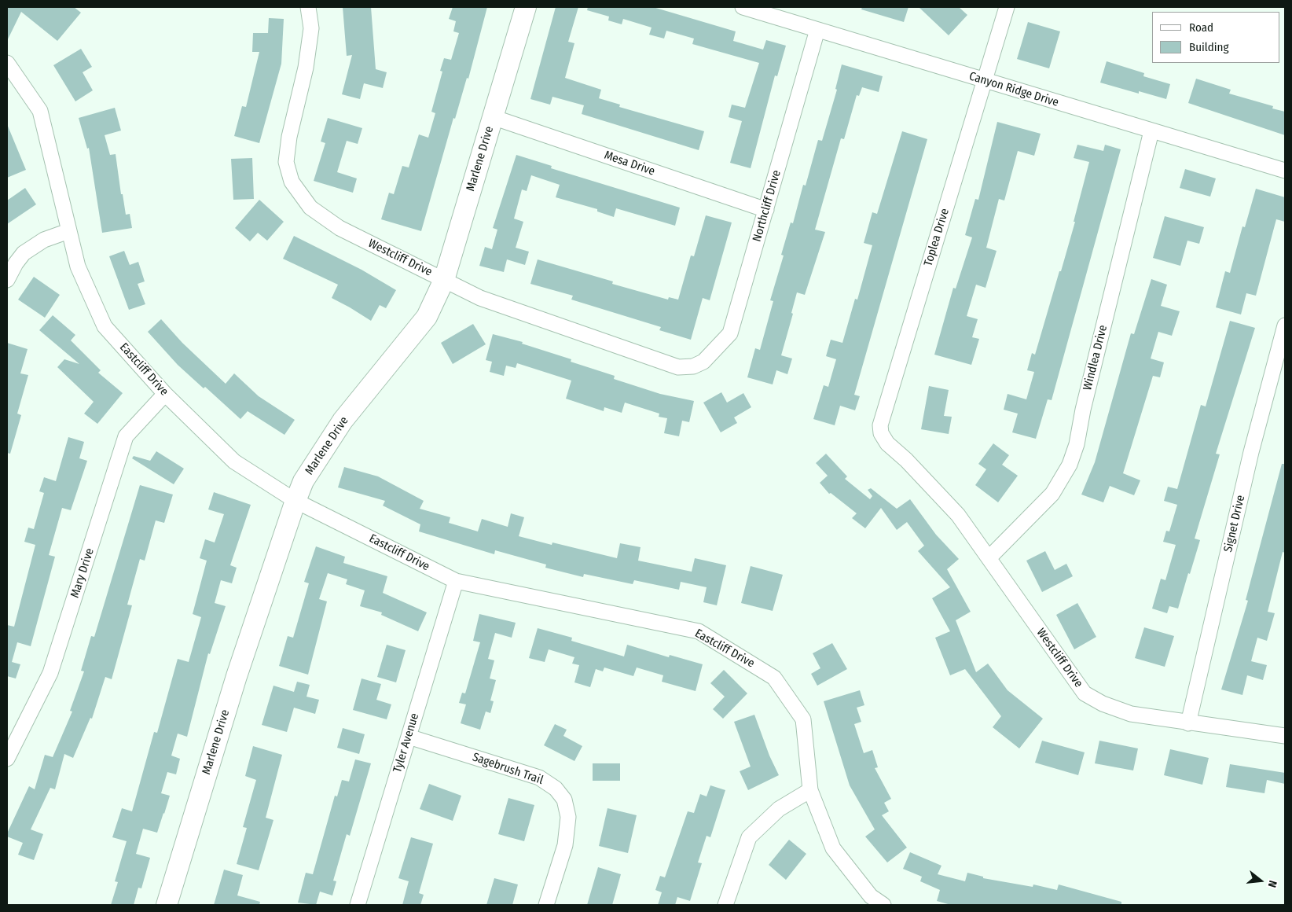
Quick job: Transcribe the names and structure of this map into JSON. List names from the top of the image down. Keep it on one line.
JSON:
{"streets":{"street":["Canyon Ridge Drive","Marlene Drive","Mesa Drive","Northcliff Drive","Toplea Drive","Westcliff Drive","Windlea Drive","Eastcliff Drive","Signet Drive","Mary Drive","Tyler Avenue","Sagebrush Trail"]},"crossings":[["Canyon Ridge Drive","Northcliff Drive"],["Canyon Ridge Drive","Toplea Drive"],["Canyon Ridge Drive","Windlea Drive"],["Marlene Drive","Mesa Drive"],["Marlene Drive","Westcliff Drive"],["Marlene Drive","Eastcliff Drive"],["Mesa Drive","Northcliff Drive"],["Northcliff Drive","Westcliff Drive"],["Toplea Drive","Westcliff Drive"],["Westcliff Drive","Windlea Drive"],["Westcliff Drive","Signet Drive"],["Eastcliff Drive","Mary Drive"],["Eastcliff Drive","Tyler Avenue"],["Tyler Avenue","Sagebrush Trail"]],"legend":["Road","Building"],"north":"right"}
